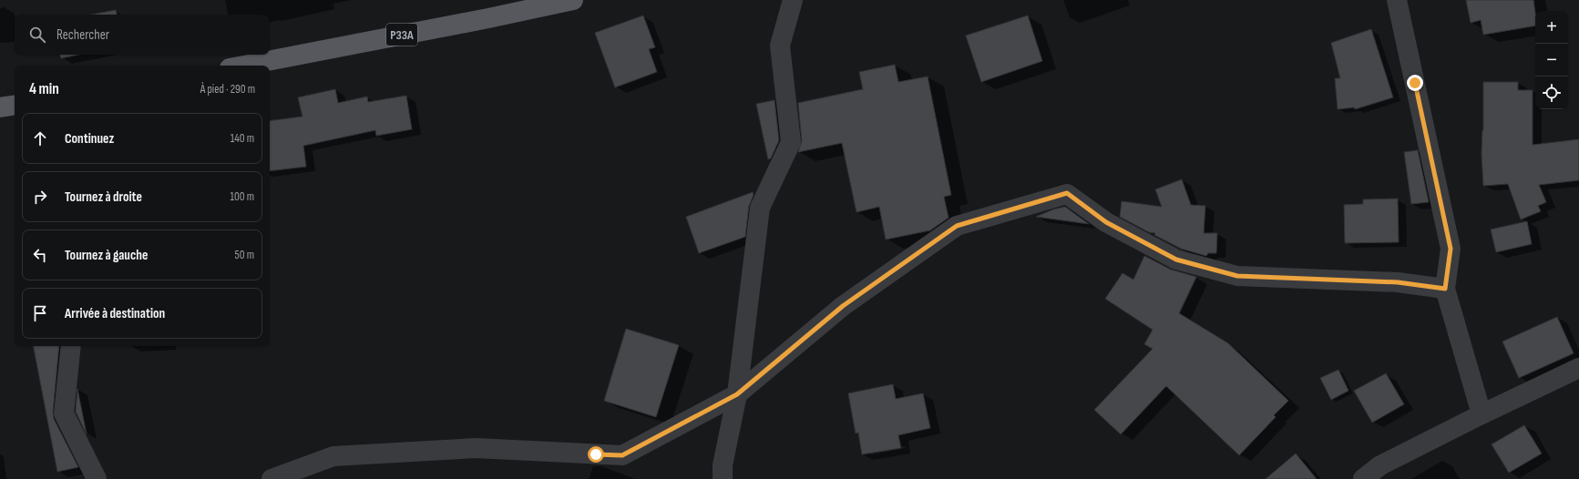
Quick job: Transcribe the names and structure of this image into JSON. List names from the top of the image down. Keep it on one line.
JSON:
{"streets":{"main road":["P33A"]},"page":{"map_buttons":["+","−"],"search":"Rechercher","heading":["4 min","À pied · 290 m"],"list":[["Continuez","140 m"],["Tournez à droite","100 m"],["Tournez à gauche","50 m"],"Arrivée à destination"]}}
